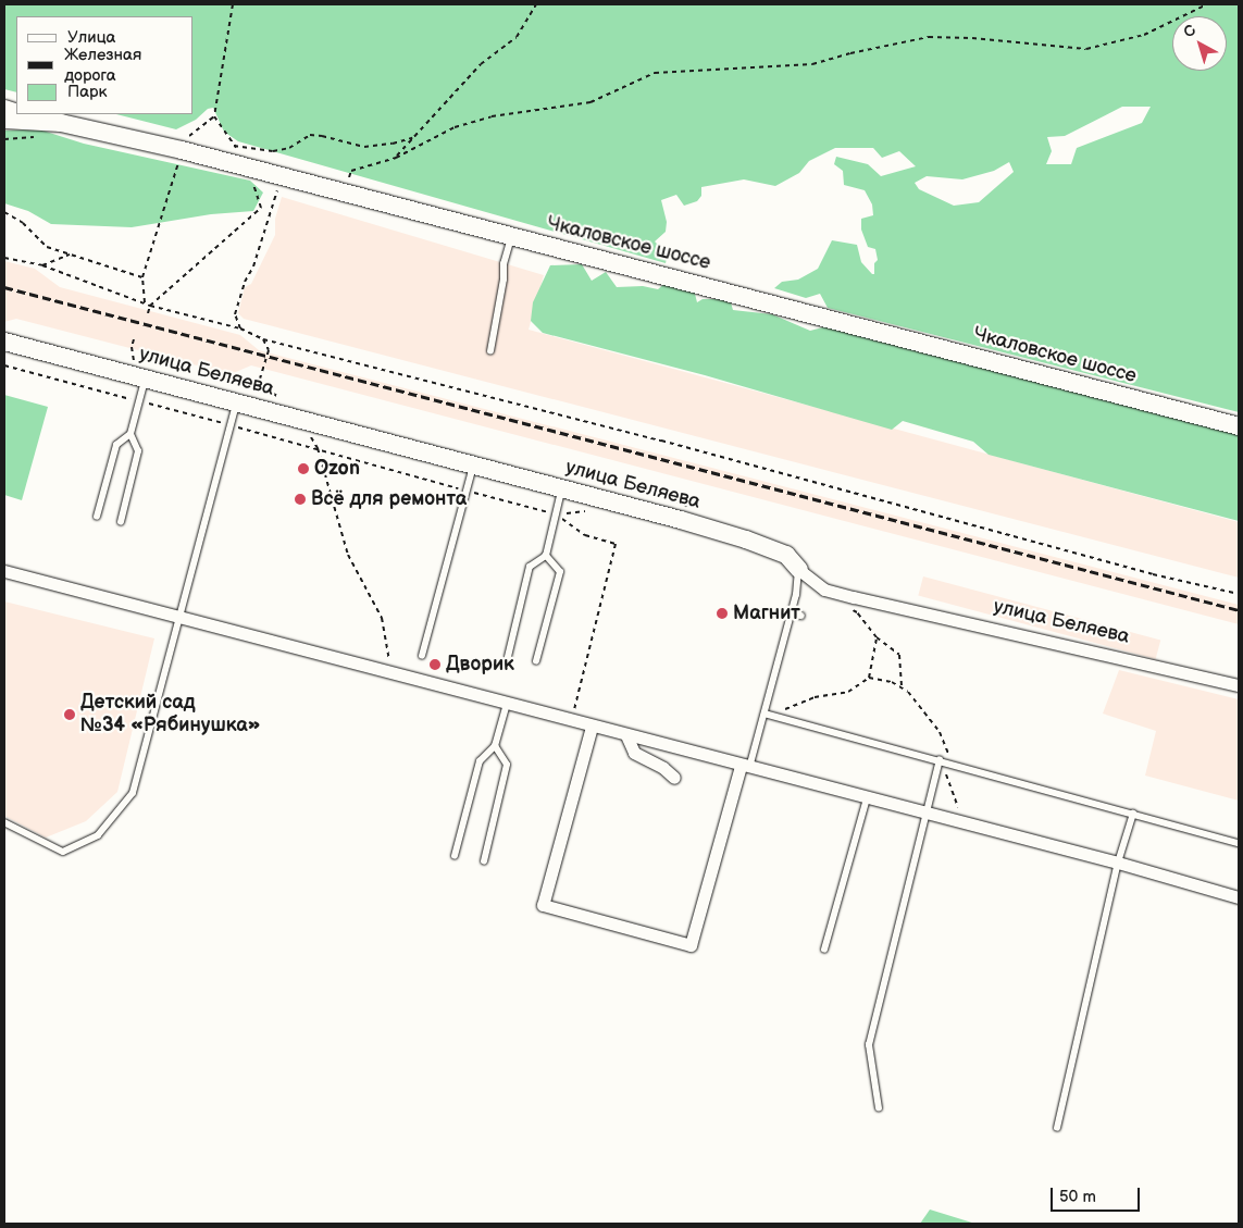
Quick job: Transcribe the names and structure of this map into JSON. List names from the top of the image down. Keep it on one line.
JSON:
{"streets":{"street":["Чкаловское шоссе","улица Беляева"]},"places":["Ozon","Всё для ремонта","Магнит","Дворик","Детский сад №34 «Рябинушка»"],"legend":["Улица","Железная дорога","Парк"],"scale_bar":"50 m","north":"top left"}
